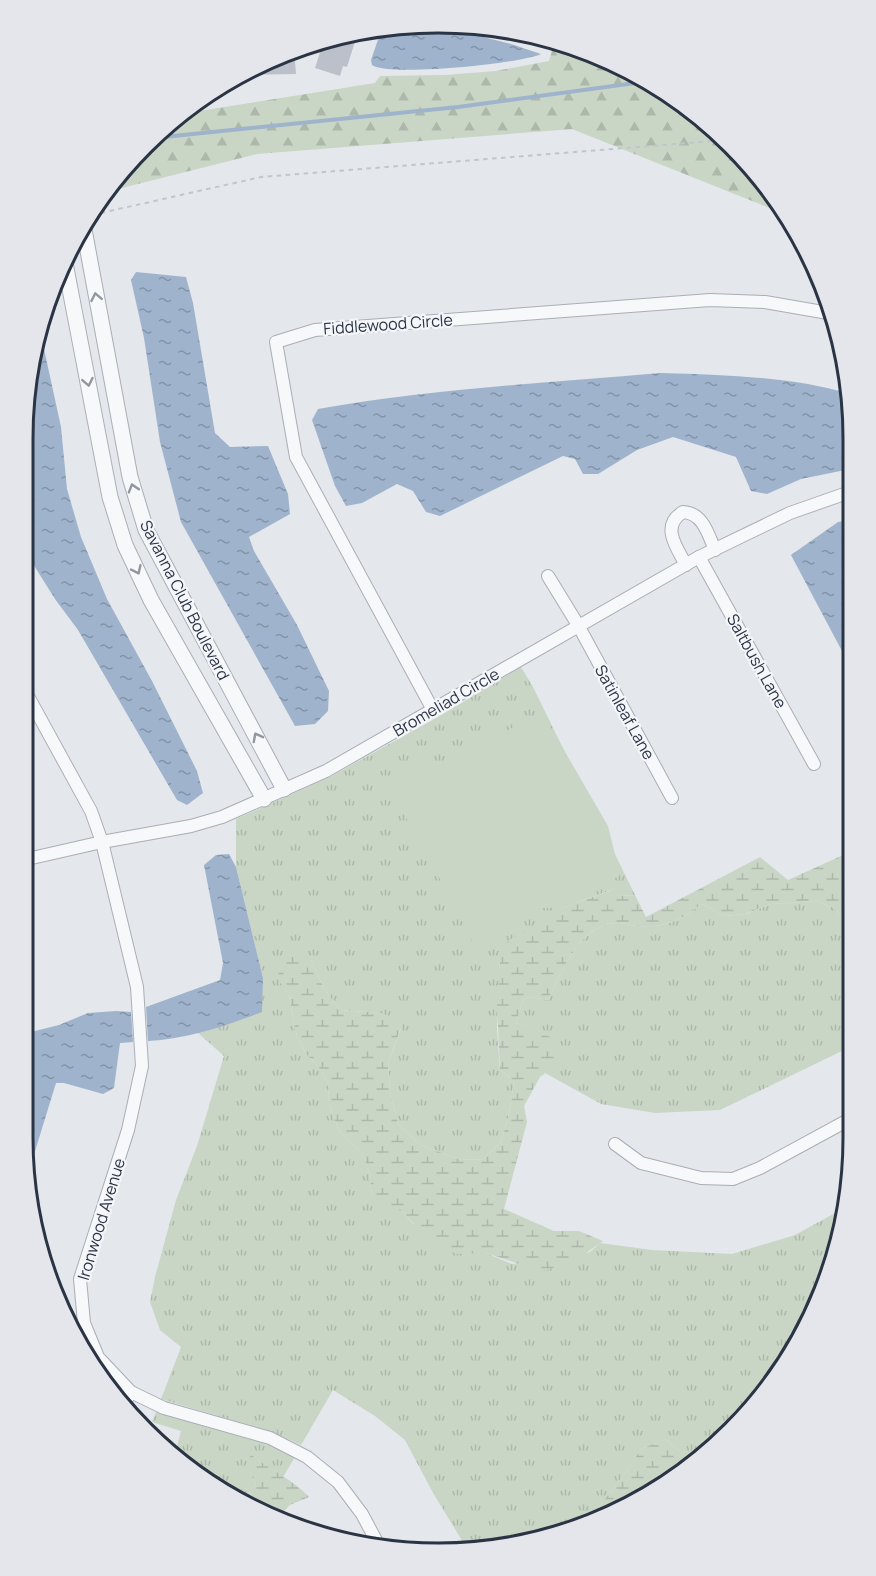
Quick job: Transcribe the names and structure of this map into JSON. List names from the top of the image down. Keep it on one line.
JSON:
{"streets":{"street":["Fiddlewood Circle","Savanna Club Boulevard","Saltbush Lane","Bromeliad Circle","Satinleaf Lane","Ironwood Avenue"]},"crossings":[["Fiddlewood Circle","Bromeliad Circle"],["Savanna Club Boulevard","Bromeliad Circle"],["Saltbush Lane","Bromeliad Circle"],["Bromeliad Circle","Satinleaf Lane"],["Bromeliad Circle","Ironwood Avenue"]]}
